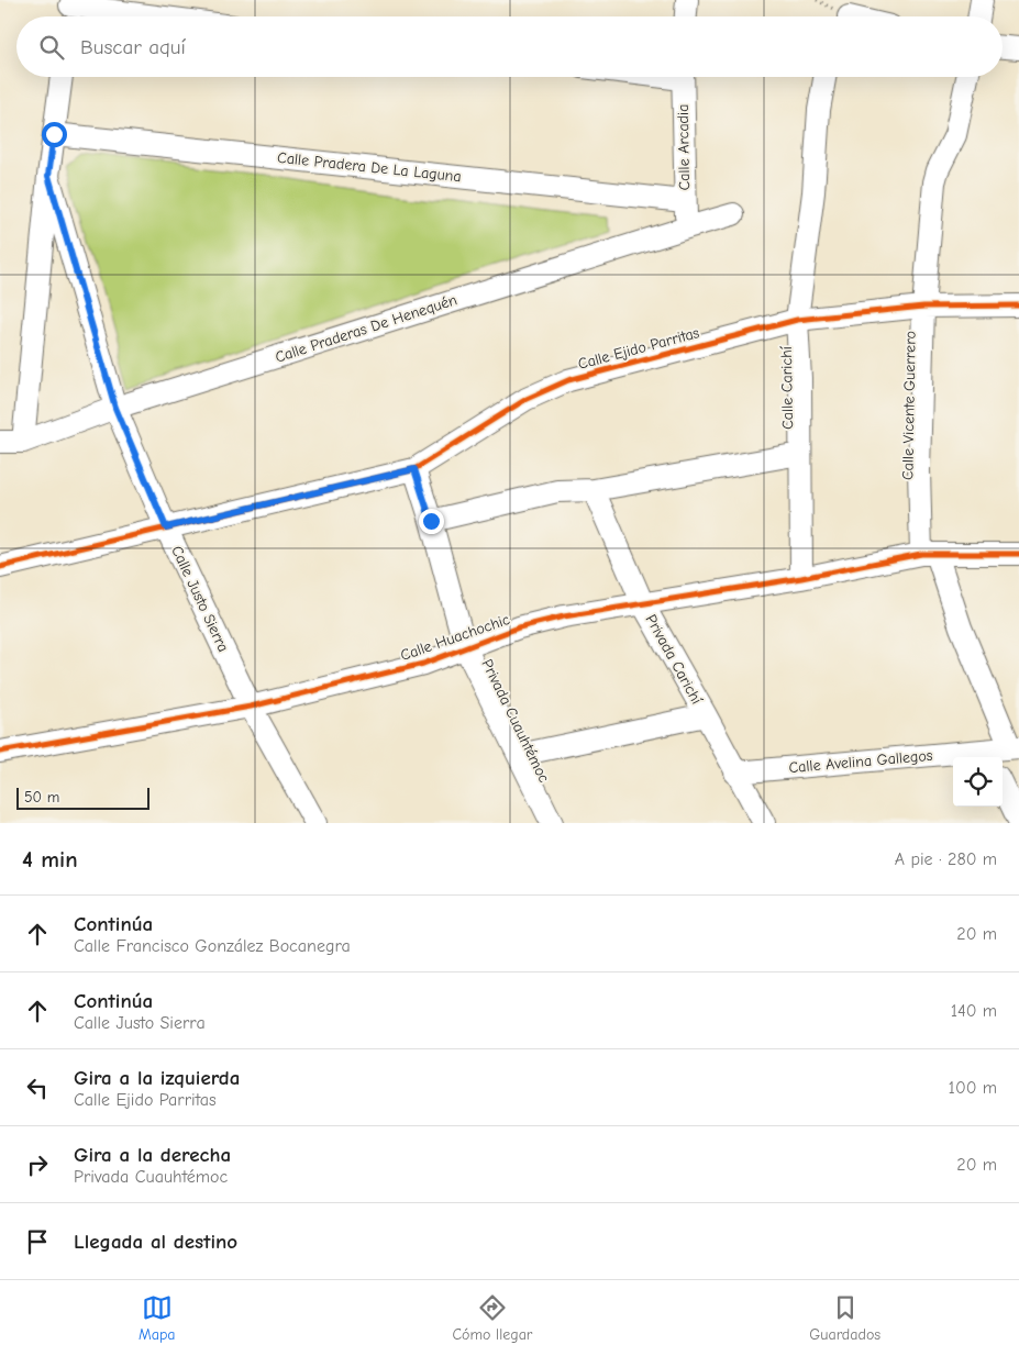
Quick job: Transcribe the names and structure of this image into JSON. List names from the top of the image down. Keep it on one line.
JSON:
{"streets":{"street":["Calle Arcadia","Calle Pradera De La Laguna","Calle Praderas De Henequén","Calle Ejido Parritas","Calle Carichí","Calle Vicente Guerrero","Calle Justo Sierra","Calle Huachochic","Privada Carichí","Privada Cuauhtémoc","Calle Avelina Gallegos"]},"crossings":[["Calle Arcadia","Calle Pradera De La Laguna"],["Calle Arcadia","Calle Praderas De Henequén"],["Calle Praderas De Henequén","Calle Justo Sierra"],["Calle Ejido Parritas","Calle Carichí"],["Calle Ejido Parritas","Calle Vicente Guerrero"],["Calle Ejido Parritas","Calle Justo Sierra"],["Calle Ejido Parritas","Privada Cuauhtémoc"],["Calle Carichí","Calle Huachochic"],["Calle Vicente Guerrero","Calle Huachochic"],["Calle Vicente Guerrero","Calle Avelina Gallegos"],["Calle Justo Sierra","Calle Huachochic"],["Calle Huachochic","Privada Carichí"],["Calle Huachochic","Privada Cuauhtémoc"],["Privada Carichí","Calle Avelina Gallegos"]],"scale_bar":"50 m","page":{"search":"Buscar aquí","scale":"50 m","heading":["4 min","A pie · 280 m"],"list":[["Continúa","Calle Francisco González Bocanegra","20 m"],["Continúa","Calle Justo Sierra","140 m"],["Gira a la izquierda","Calle Ejido Parritas","100 m"],["Gira a la derecha","Privada Cuauhtémoc","20 m"],"Llegada al destino"],"nav":["Mapa","Cómo llegar","Guardados"]}}
